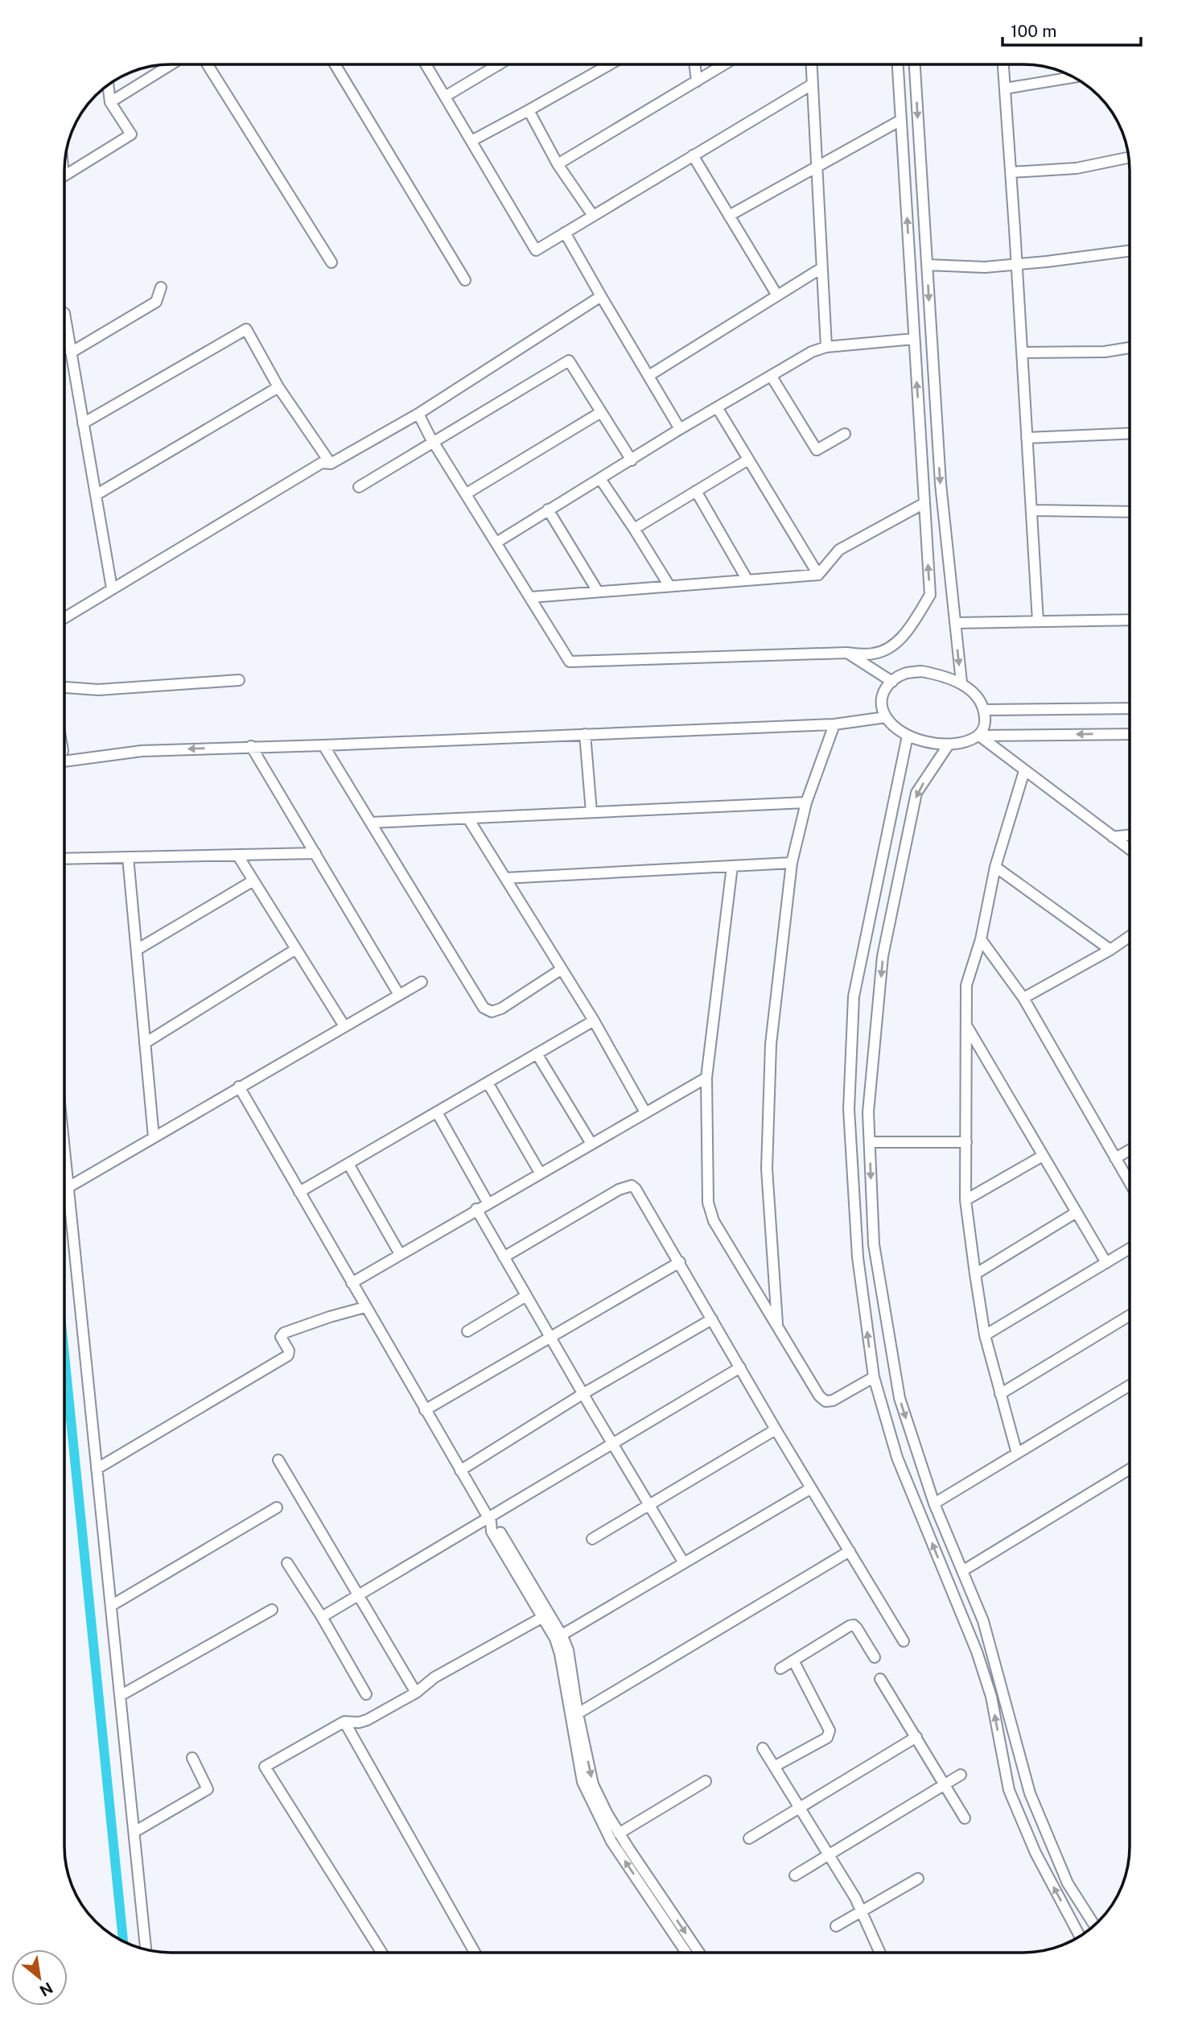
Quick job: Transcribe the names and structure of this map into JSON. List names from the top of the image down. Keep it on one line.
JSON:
{"scale_bar":"100 m","north":"bottom right"}
